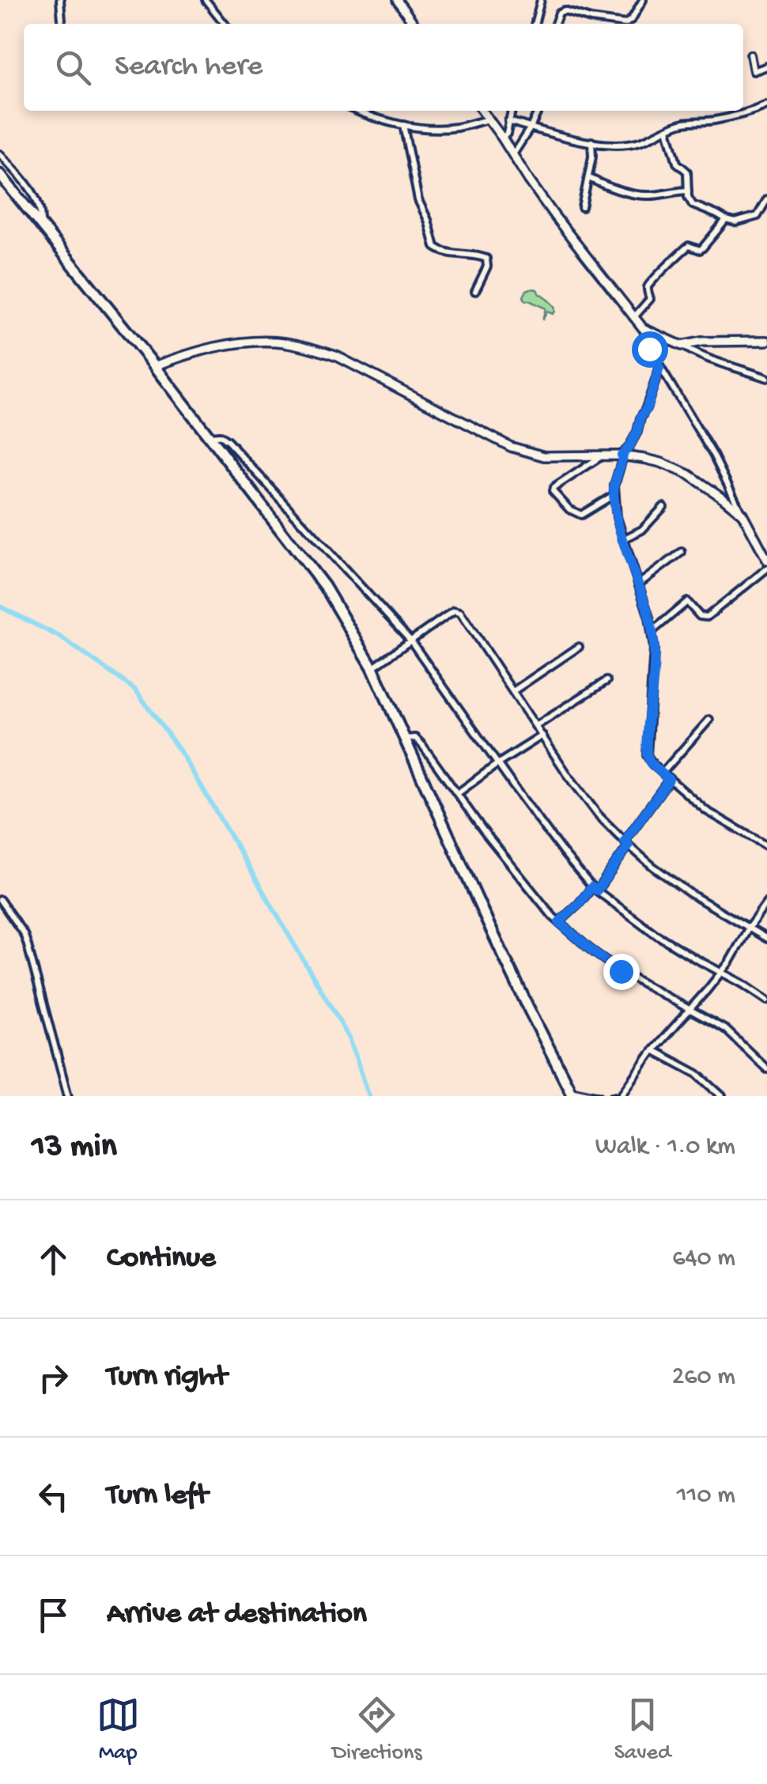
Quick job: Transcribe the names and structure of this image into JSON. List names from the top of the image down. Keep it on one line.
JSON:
{"page":{"search":"Search here","heading":["13 min","Walk · 1.0 km"],"list":[["Continue","640 m"],["Turn right","260 m"],["Turn left","110 m"],"Arrive at destination"],"nav":["Map","Directions","Saved"]}}
